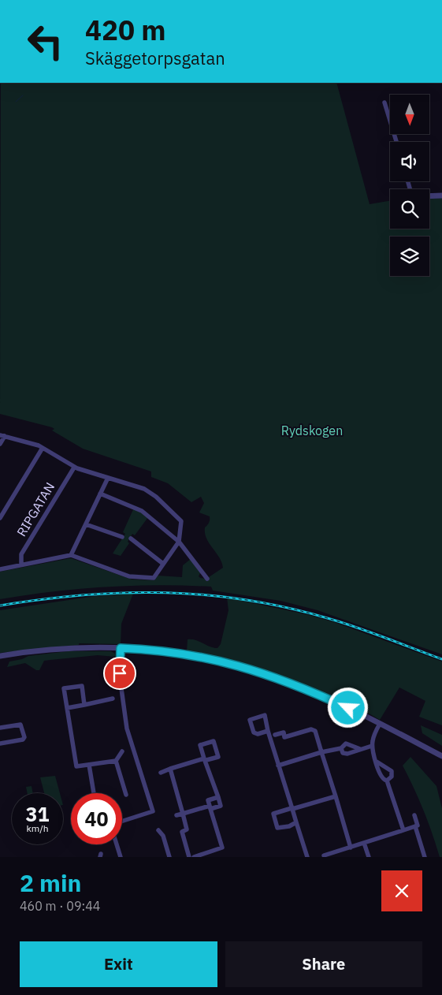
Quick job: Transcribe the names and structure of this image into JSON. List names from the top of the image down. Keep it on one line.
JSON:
{"streets":{"street":["RIPGATAN"]},"parks":["Rydskogen"],"north":"bottom","page":{"turn":["420 m","Skäggetorpsgatan"],"speed":"31 km/h","limit":"40","heading":["2 min","460 m · 09:44"],"buttons":["Exit","Share"]}}
